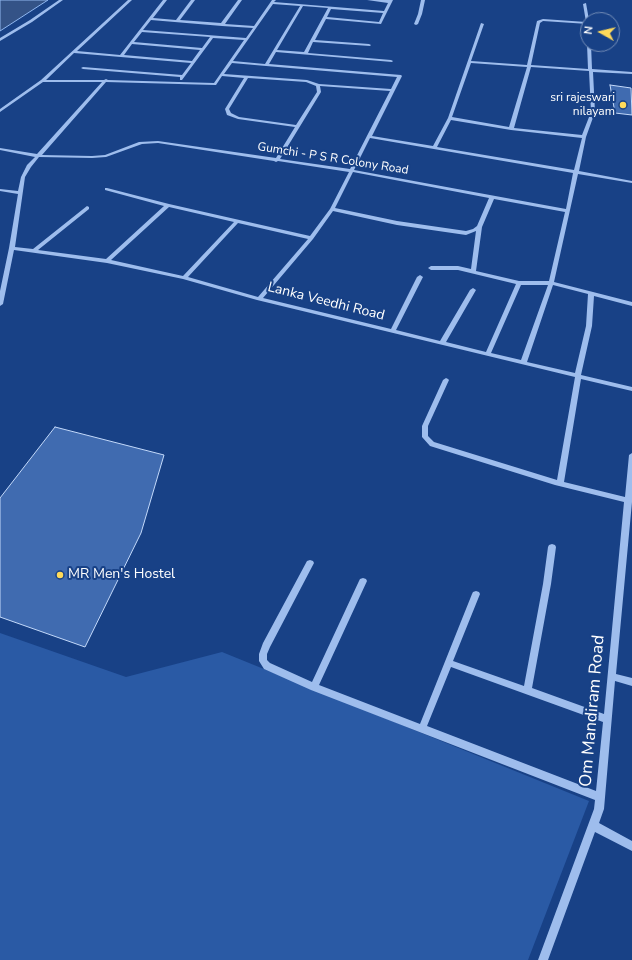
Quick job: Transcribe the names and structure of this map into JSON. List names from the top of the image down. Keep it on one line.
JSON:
{"streets":{"street":["Gumchi - P S R Colony Road","Lanka Veedhi Road","Om Mandiram Road"]},"places":["sri rajeswari nilayam","MR Men's Hostel"],"north":"left"}
